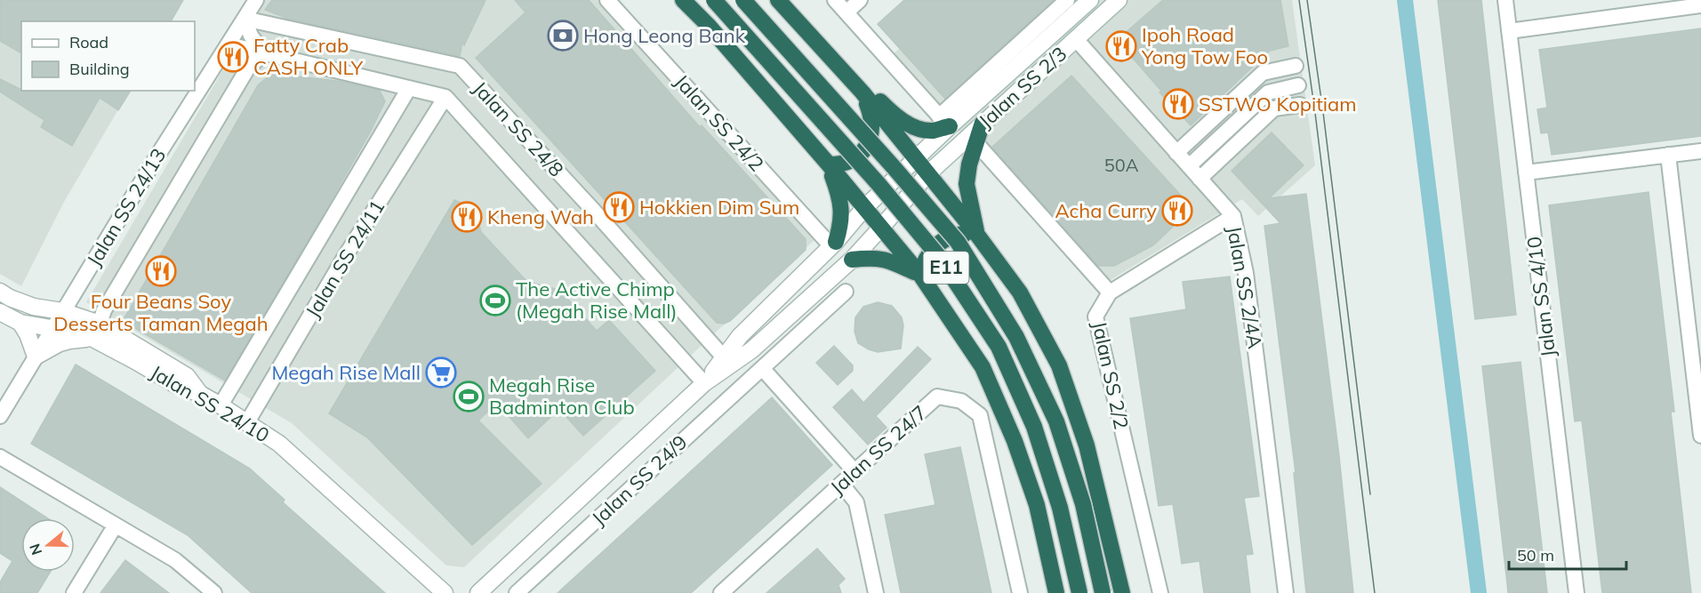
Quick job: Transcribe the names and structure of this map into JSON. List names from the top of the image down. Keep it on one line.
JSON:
{"streets":{"highway":["E11"],"street":["Jalan SS 2/3","Jalan SS 24/2","Jalan SS 24/8","Jalan SS 24/13","Jalan SS 24/11","Jalan SS 2/4A","Jalan SS 4/10","Jalan SS 2/2","Jalan SS 24/10","Jalan SS 24/7","Jalan SS 24/9"]},"crossings":[["Jalan SS 2/3","Jalan SS 2/4A"],["Jalan SS 2/3","Jalan SS 24/9"],["Jalan SS 24/2","Jalan SS 24/9"],["Jalan SS 24/8","Jalan SS 24/13"],["Jalan SS 24/8","Jalan SS 24/11"],["Jalan SS 24/8","Jalan SS 24/9"],["Jalan SS 24/13","Jalan SS 24/10"],["Jalan SS 24/11","Jalan SS 24/10"]],"places":{"bank":["Hong Leong Bank"],"restaurant":["Ipoh Road Yong Tow Foo","Fatty Crab CASH ONLY","SSTWO Kopitiam","Hokkien Dim Sum","Acha Curry","Kheng Wah","Four Beans Soy Desserts Taman Megah"],"sports":["The Active Chimp (Megah Rise Mall)","Megah Rise Badminton Club"],"supermarket":["Megah Rise Mall"]},"house_numbers":["50A"],"legend":["Road","Building"],"scale_bar":"50 m","north":"left"}
